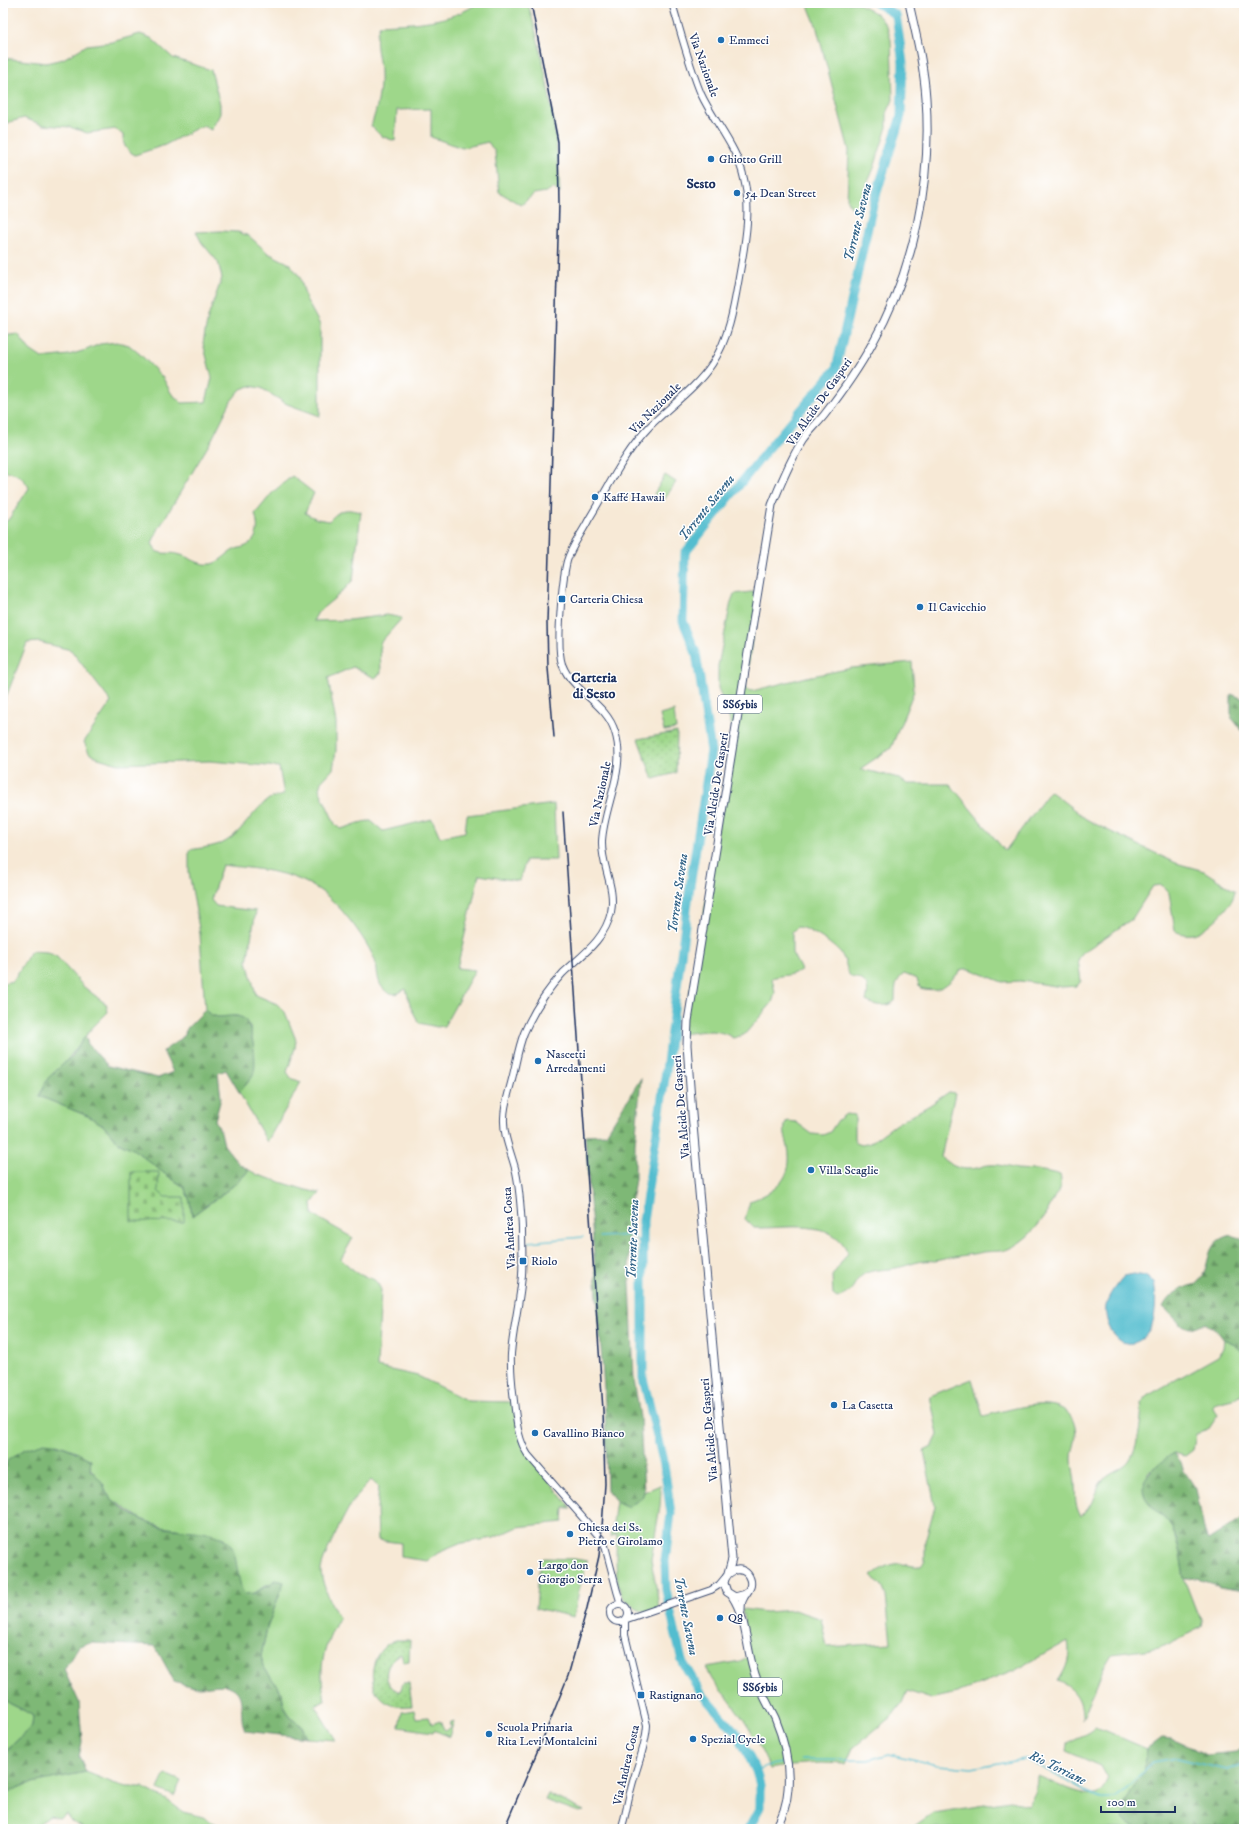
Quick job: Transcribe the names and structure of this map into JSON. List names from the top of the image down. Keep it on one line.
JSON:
{"streets":{"main road":["Via Nazionale","Via Alcide De Gasperi","SS65bis","Via Andrea Costa"]},"crossings":[["Via Nazionale","Via Andrea Costa"],["Via Alcide De Gasperi","SS65bis"]],"districts":["Sesto","Carteria di Sesto"],"water":["Torrente Savena","Rio Torriane"],"places":{"other":["Emmeci","Ghiotto Grill","54 Dean Street","Kaffé Hawaii","Il Cavicchio","Nascetti Arredamenti","Villa Scaglie","La Casetta","Cavallino Bianco","Chiesa dei Ss. Pietro e Girolamo","Largo don Giorgio Serra","Q8","Scuola Primaria Rita Levi Montalcini","Spezial Cycle"],"transit":["Carteria Chiesa","Riolo","Rastignano"]},"scale_bar":"100 m"}
